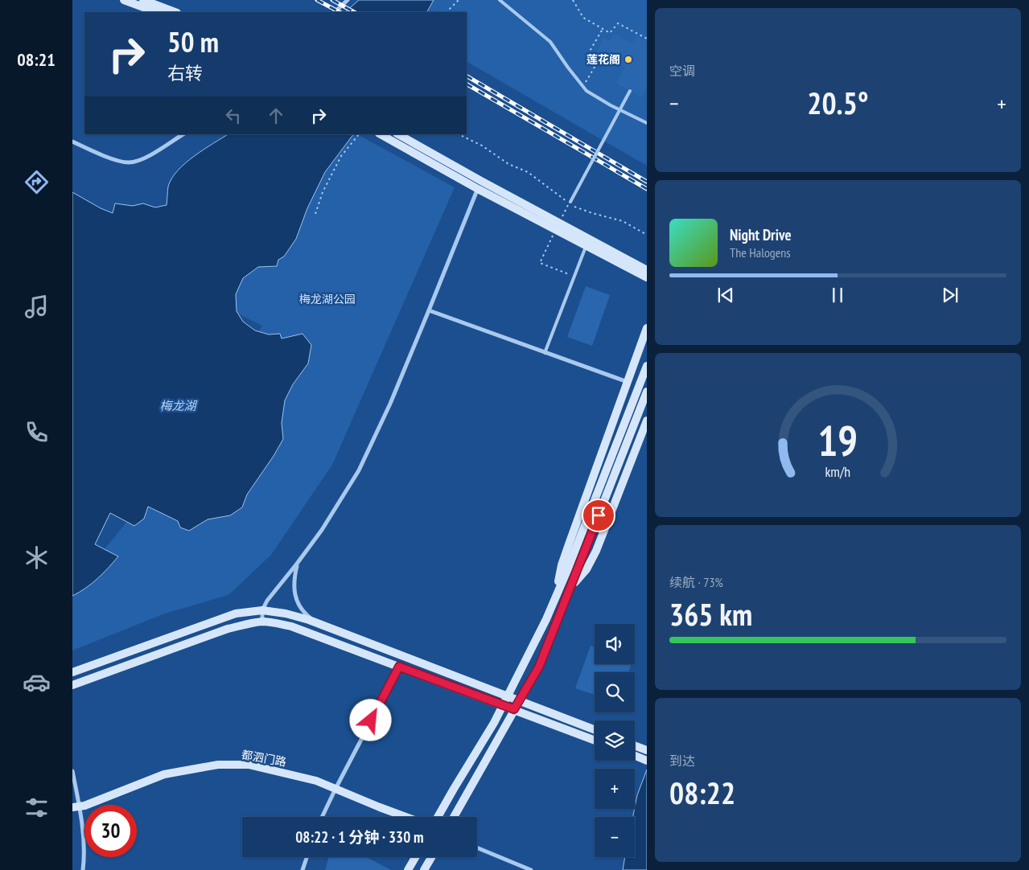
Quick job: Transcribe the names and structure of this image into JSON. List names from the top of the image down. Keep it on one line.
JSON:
{"streets":{"main road":["都泗门路"]},"water":["梅龙湖"],"parks":["梅龙湖公园"],"places":["莲花阁"],"page":{"tabs":"08:21","tile":["空调",["续航 · 73%","365 km"],["到达","08:22"]],"turn":["50 m","右转"],"heat":["−","20.5°","+"],"song":["Night Drive","The Halogens"],"map_buttons":["+","−"],"limit":"30","trip":"08:22 · 1 分钟 · 330 m","gauge":["19","km/h"]}}
